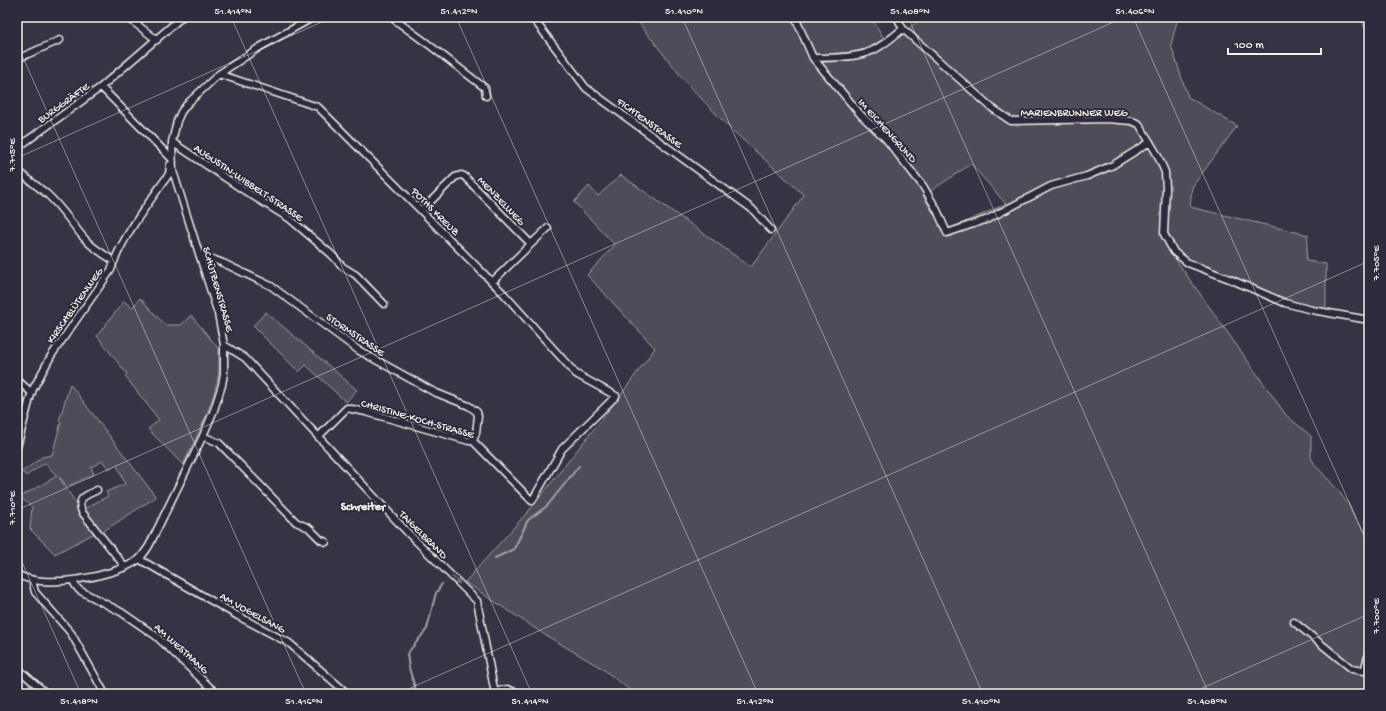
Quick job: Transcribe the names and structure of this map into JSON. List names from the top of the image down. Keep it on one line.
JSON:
{"streets":{"street":["BURGGRÄFTE","MARIENBRUNNER WEG","FICHTENSTRASSE","IM EICHENGRUND","AUGUSTIN-WIBBELT-STRASSE","MENZELWEG","POTHS KREUZ","SCHÜTZENSTRASSE","KIRSCHBLÜTENWEG","STORMSTRASSE","CHRISTINE-KOCH-STRASSE","TAIGELBRAND","AM VOGELSANG","AM WESTHANG"]},"crossings":[["MARIENBRUNNER WEG","IM EICHENGRUND"],["AUGUSTIN-WIBBELT-STRASSE","SCHÜTZENSTRASSE"],["MENZELWEG","POTHS KREUZ"],["POTHS KREUZ","SCHÜTZENSTRASSE"],["POTHS KREUZ","CHRISTINE-KOCH-STRASSE"],["SCHÜTZENSTRASSE","KIRSCHBLÜTENWEG"],["SCHÜTZENSTRASSE","STORMSTRASSE"],["SCHÜTZENSTRASSE","TAIGELBRAND"],["SCHÜTZENSTRASSE","AM VOGELSANG"],["SCHÜTZENSTRASSE","AM WESTHANG"],["STORMSTRASSE","CHRISTINE-KOCH-STRASSE"],["CHRISTINE-KOCH-STRASSE","TAIGELBRAND"]],"one_way":["TAIGELBRAND"],"districts":["Schreiter"],"scale_bar":"100 m","coordinates":["51.414°N","51.412°N","51.410°N","51.408°N","51.406°N","7.715°E","7.705°E","7.710°E","7.700°E","51.418°N","51.416°N"]}
